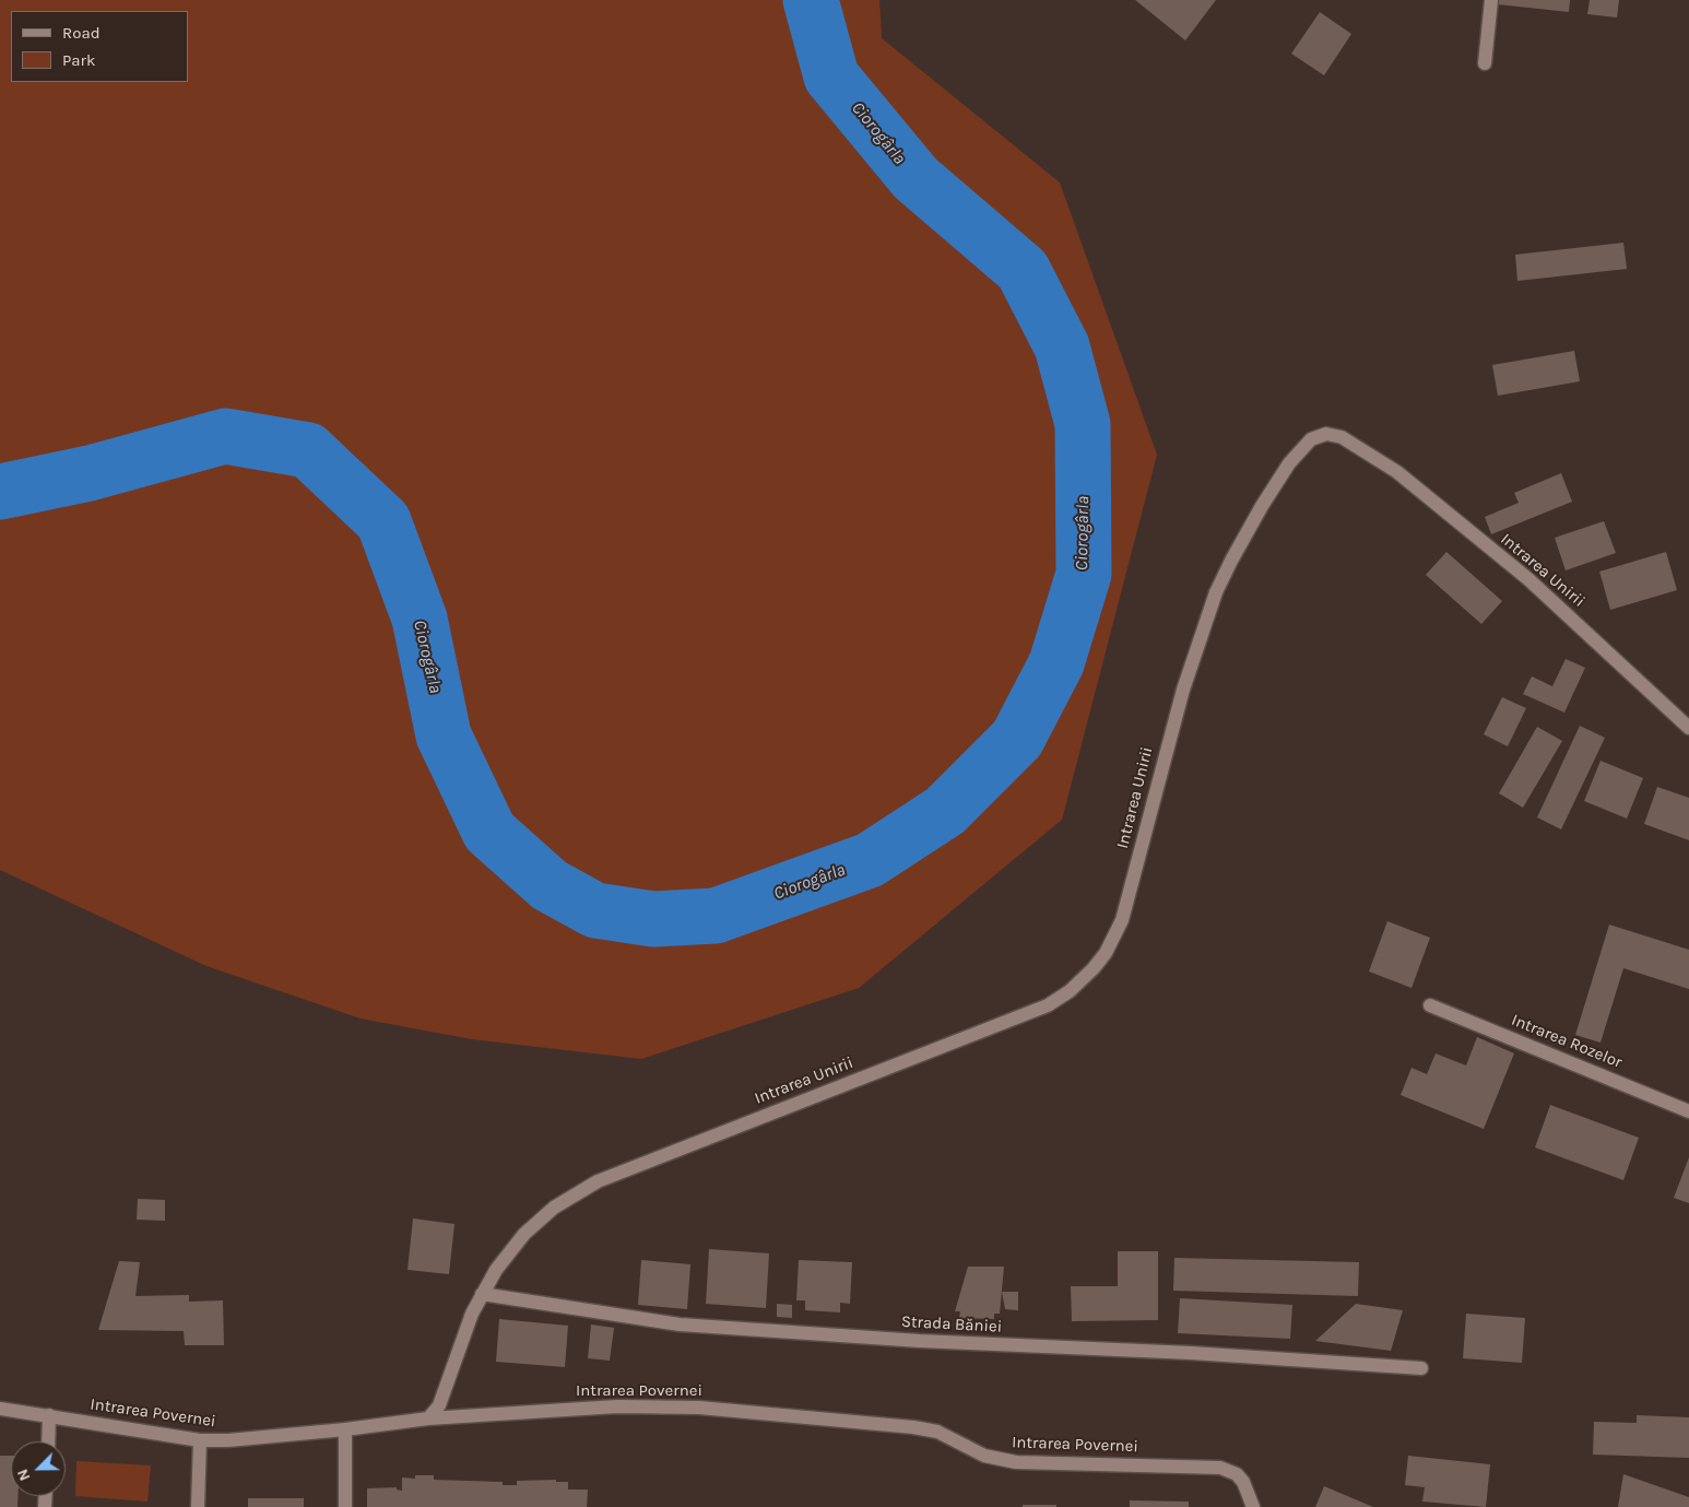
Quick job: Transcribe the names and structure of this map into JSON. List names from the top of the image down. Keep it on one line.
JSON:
{"streets":{"street":["Intrarea Unirii","Intrarea Rozelor","Strada Băniei","Intrarea Povernei"]},"crossings":[["Intrarea Unirii","Strada Băniei"],["Intrarea Unirii","Intrarea Povernei"]],"water":["Ciorogârla"],"legend":["Road","Park"],"north":"bottom left"}
